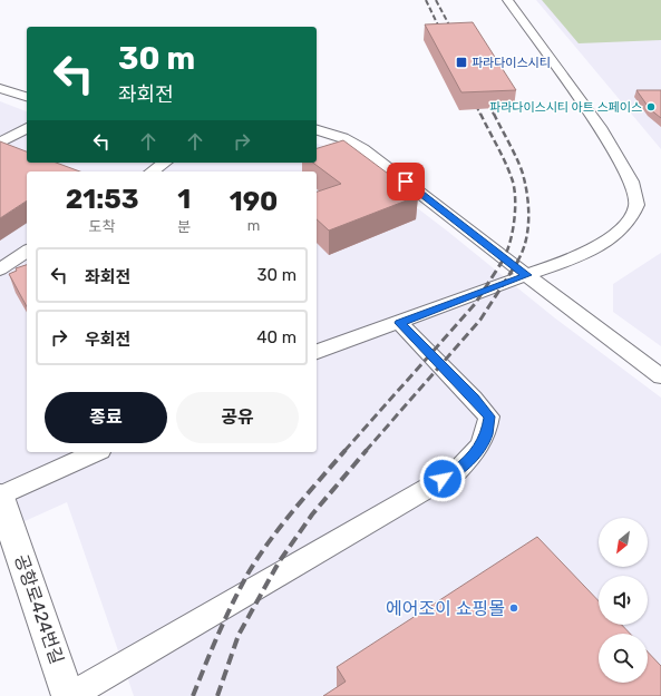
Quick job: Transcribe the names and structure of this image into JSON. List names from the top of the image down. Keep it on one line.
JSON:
{"streets":{"street":["공항로424번길"]},"places":{"transit":["파라다이스시티"],"other":["파라다이스시티 아트 스페이스","에어조이 쇼핑몰"]},"north":"bottom left","page":{"turn":["30 m","좌회전"],"eta":["21:53","도착","1","분","190","m"],"list":[{"name":"좌회전","value":"30 m"},{"name":"우회전","value":"40 m"}],"buttons":["종료","공유"]}}
